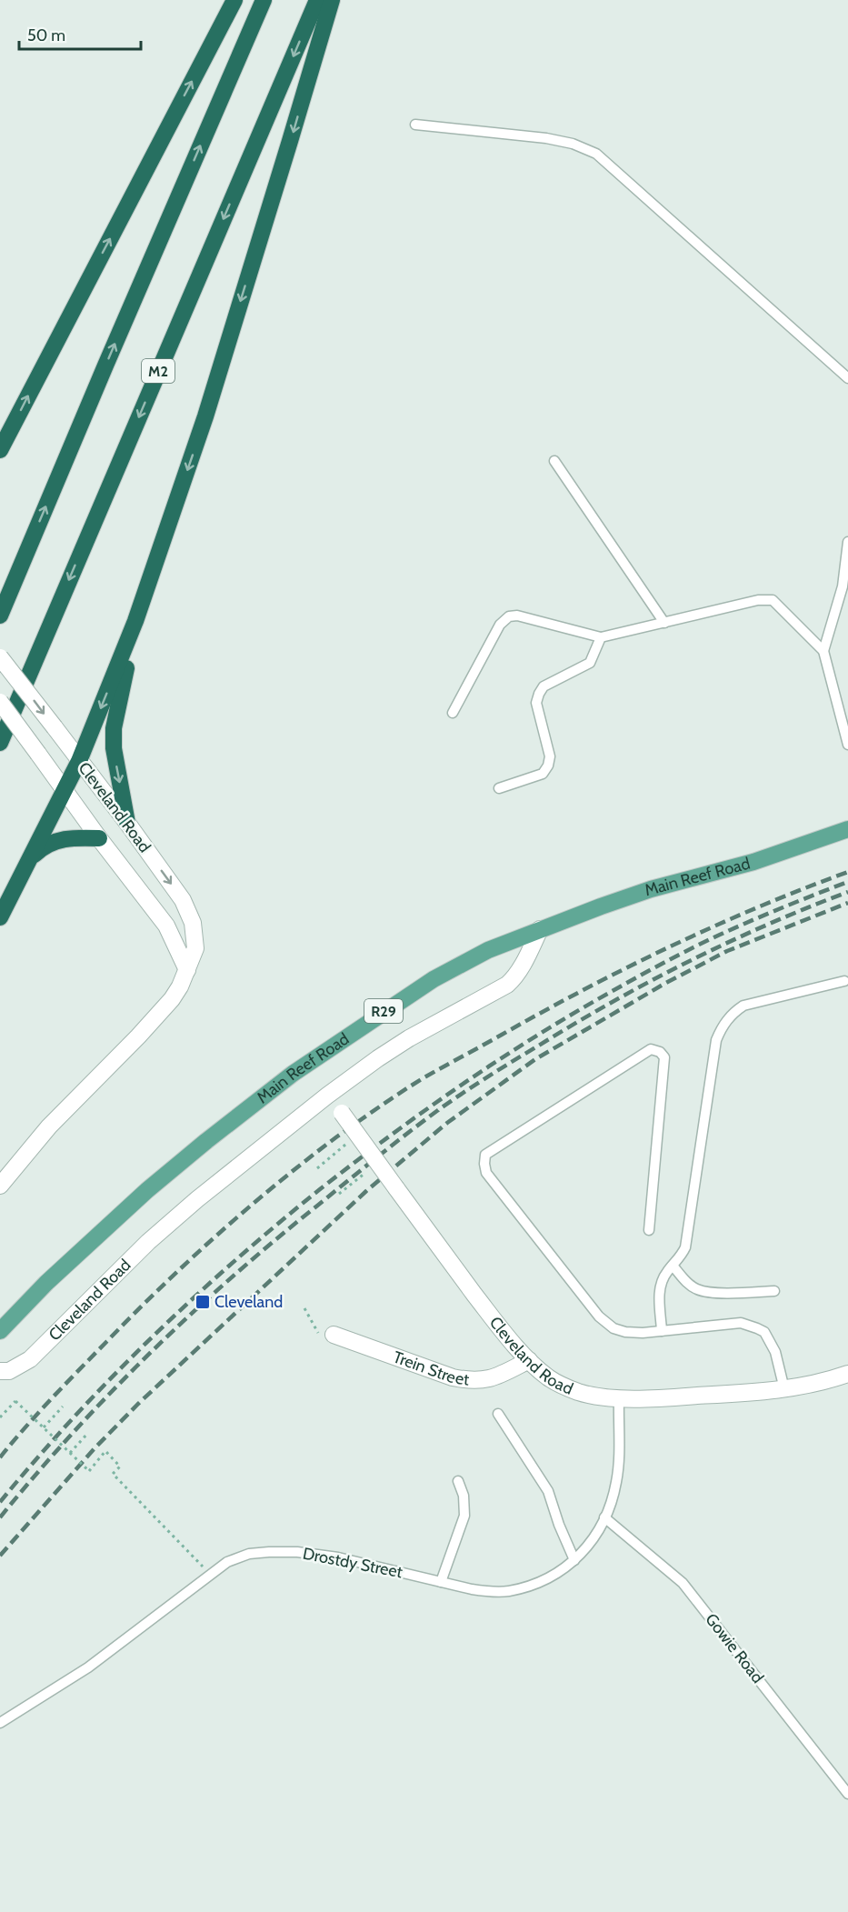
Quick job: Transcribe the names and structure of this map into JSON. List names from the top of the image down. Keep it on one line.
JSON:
{"streets":{"highway":["M2"],"main road":["Main Reef Road","R29"],"street":["Cleveland Road","Trein Street"],"lane":["Drostdy Street","Gowie Road"]},"crossings":[["Cleveland Road","Main Reef Road"],["Cleveland Road","Trein Street"],["Cleveland Road","Drostdy Street"],["Drostdy Street","Gowie Road"]],"places":{"transit":["Cleveland"]},"scale_bar":"50 m"}
